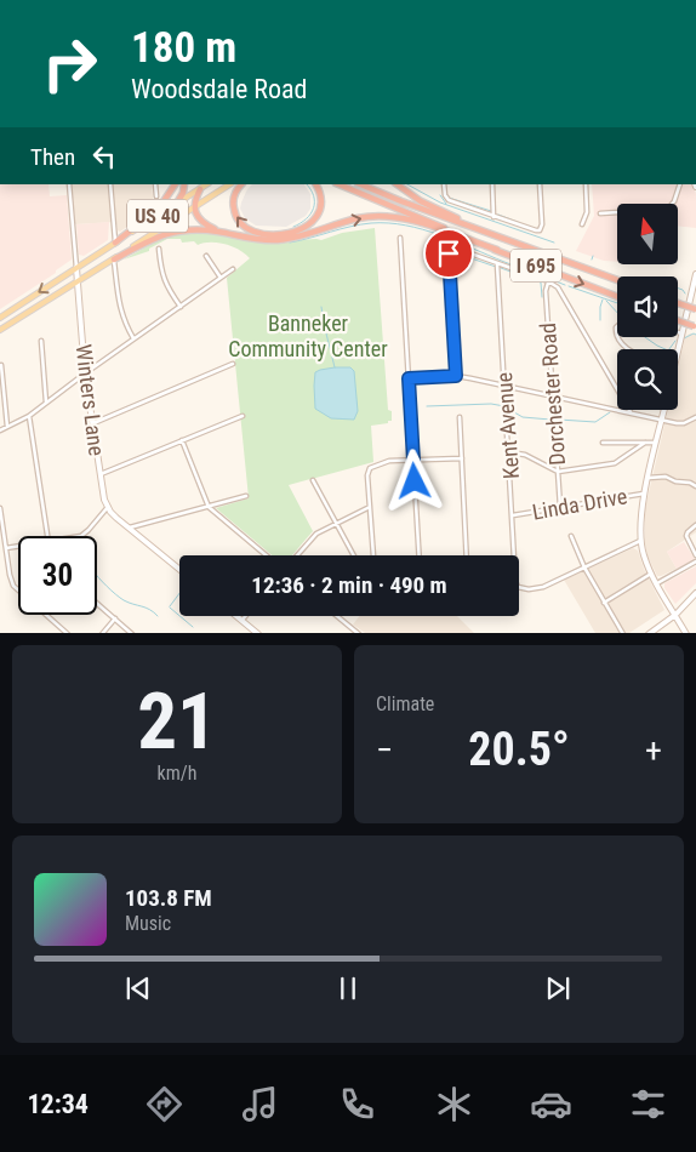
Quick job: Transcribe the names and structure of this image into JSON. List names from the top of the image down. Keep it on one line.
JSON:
{"streets":{"highway":["I 695"],"main road":["US 40","Winters Lane"],"street":["Dorchester Road","Kent Avenue","Linda Drive"]},"crossings":[["US 40","Winters Lane"],["Dorchester Road","Linda Drive"],["Kent Avenue","Linda Drive"]],"parks":["Banneker Community Center"],"north":"top","page":{"turn":["180 m","Woodsdale Road"],"then":"Then","limit":"30","trip":"12:36 · 2 min · 490 m","tile":[["21","km/h"],"Climate"],"heat":["−","20.5°","+"],"song":["103.8 FM","Music"],"tabs":"12:34"}}
